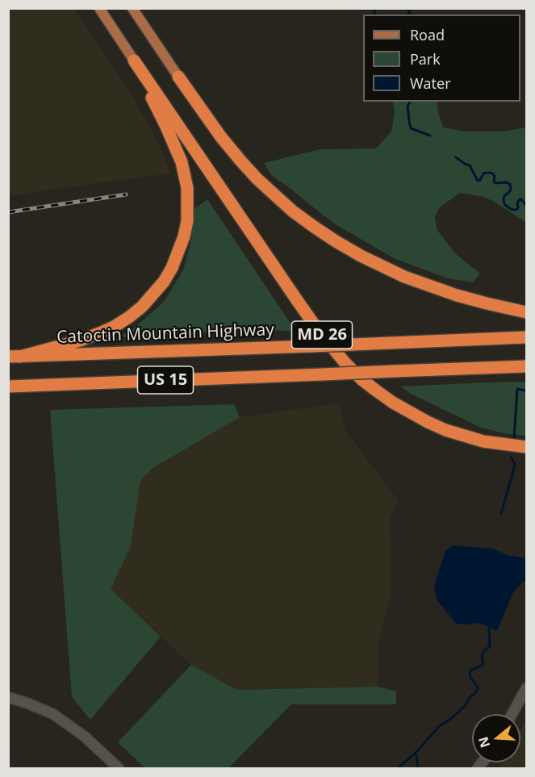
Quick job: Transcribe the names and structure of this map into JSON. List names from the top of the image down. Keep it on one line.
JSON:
{"streets":{"highway":["Catoctin Mountain Highway","MD 26","US 15"]},"legend":["Road","Park","Water"],"north":"left"}
